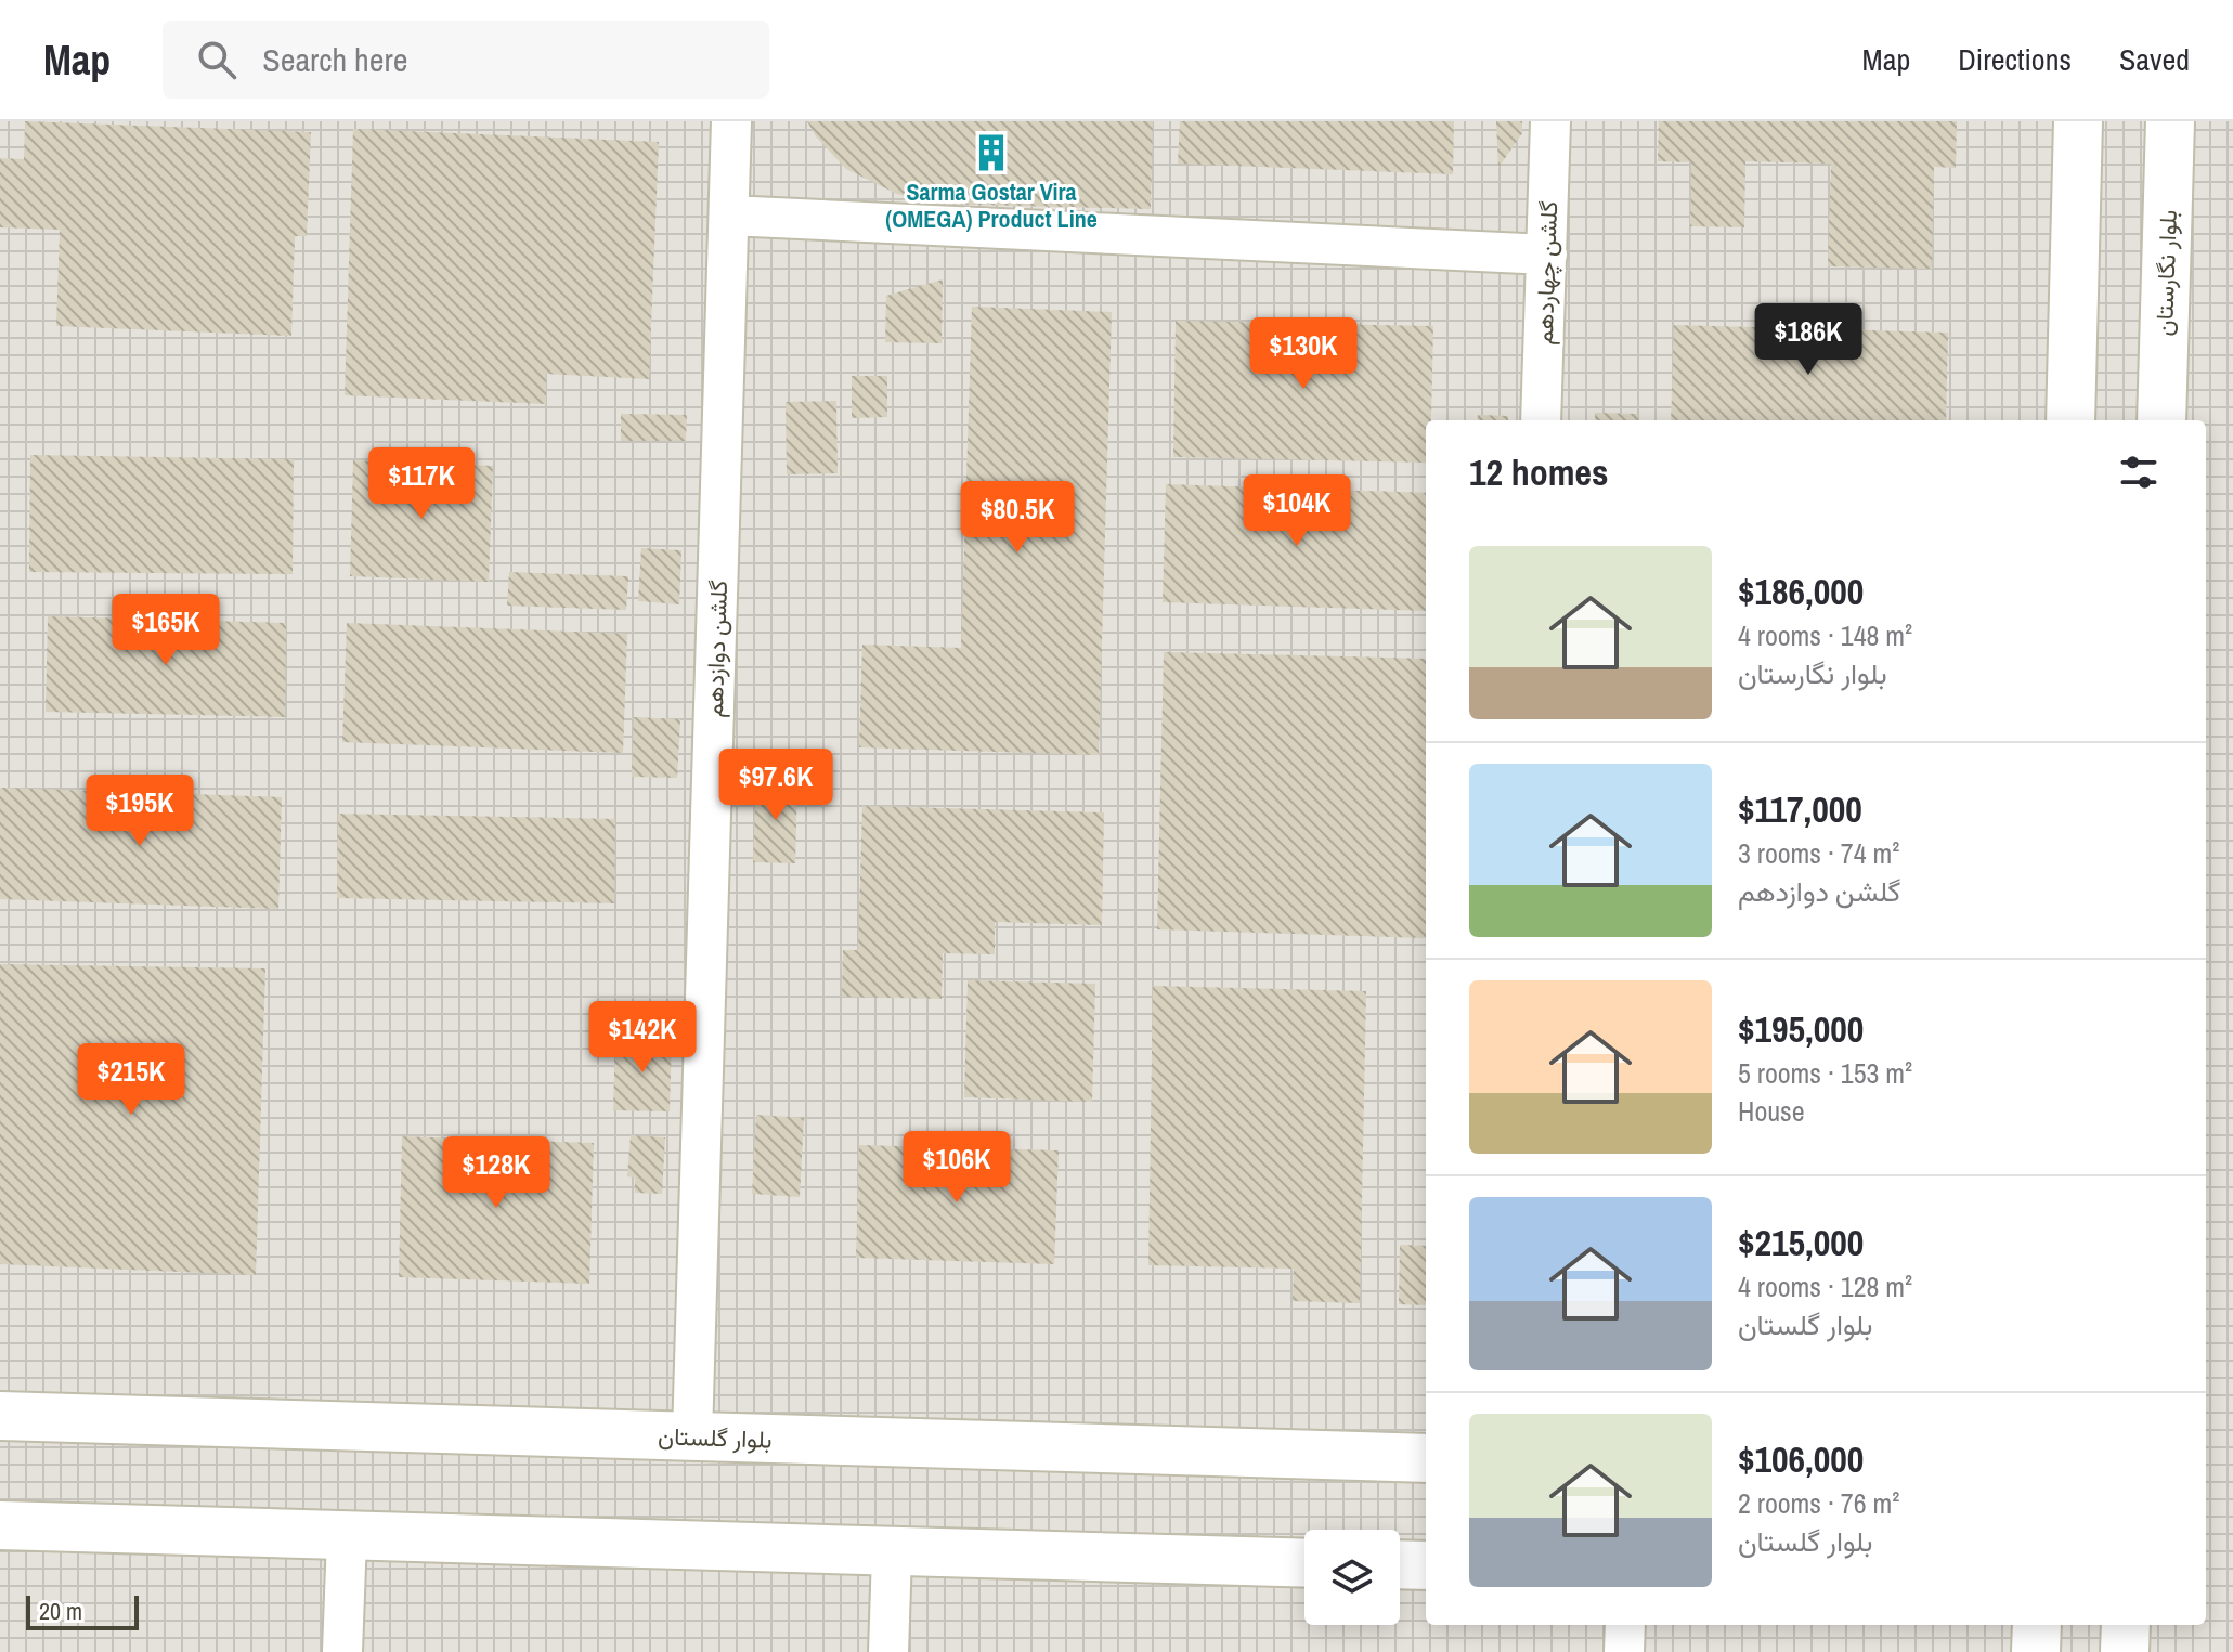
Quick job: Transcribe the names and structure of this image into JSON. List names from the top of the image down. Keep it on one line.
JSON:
{"streets":{"street":["گلشن چهاردهم","بلوار نگارستان","گلشن دوازدهم","بلوار گلستان"]},"crossings":[["گلشن دوازدهم","بلوار گلستان"]],"places":{"building":["Sarma Gostar Vira (OMEGA) Product Line"]},"scale_bar":"20 m","page":{"header":"Map","search":"Search here","nav":["Map","Directions","Saved"],"price":["$186K","$130K","$117K","$104K","$80.5K","$165K","$97.6K","$195K","$142K","$215K","$106K","$128K"],"heading":"12 homes","list":[{"name":"$186,000","note":"4 rooms · 148 m² · بلوار نگارستان"},{"name":"$117,000","note":"3 rooms · 74 m² · گلشن دوازدهم"},{"name":"$195,000","note":"5 rooms · 153 m² · House"},{"name":"$215,000","note":"4 rooms · 128 m² · بلوار گلستان"},{"name":"$106,000","note":"2 rooms · 76 m² · بلوار گلستان"}],"scale":"20 m"}}
